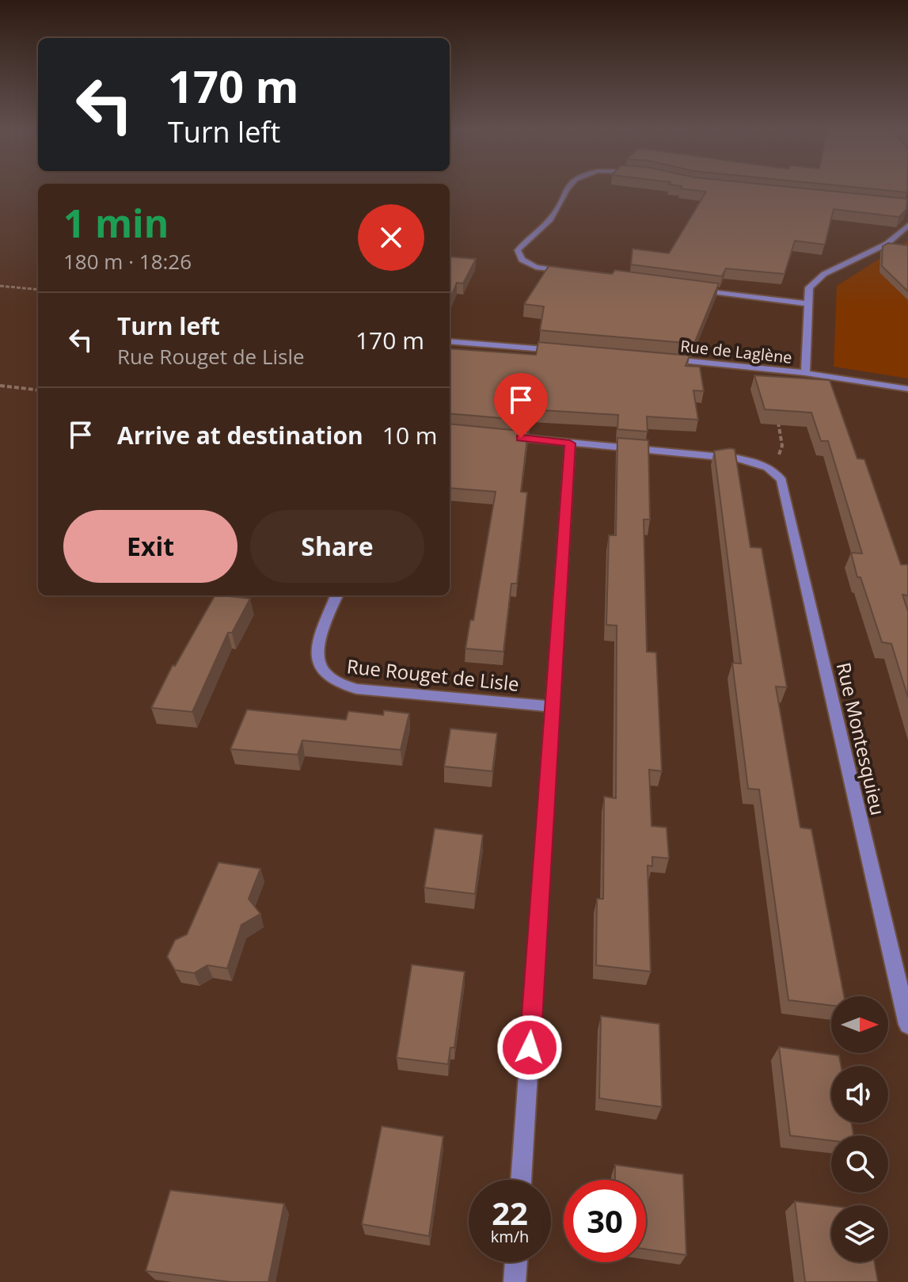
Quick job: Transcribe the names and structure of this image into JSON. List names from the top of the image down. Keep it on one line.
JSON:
{"streets":{"street":["Rue de Laglène","Rue Rouget de Lisle","Rue Montesquieu"]},"north":"right","page":{"turn":["170 m","Turn left"],"heading":["1 min","180 m · 18:26"],"list":[{"name":"Turn left","note":"Rue Rouget de Lisle","value":"170 m"},{"name":"Arrive at destination","value":"10 m"}],"buttons":["Exit","Share"],"speed":"22 km/h","limit":"30"}}
